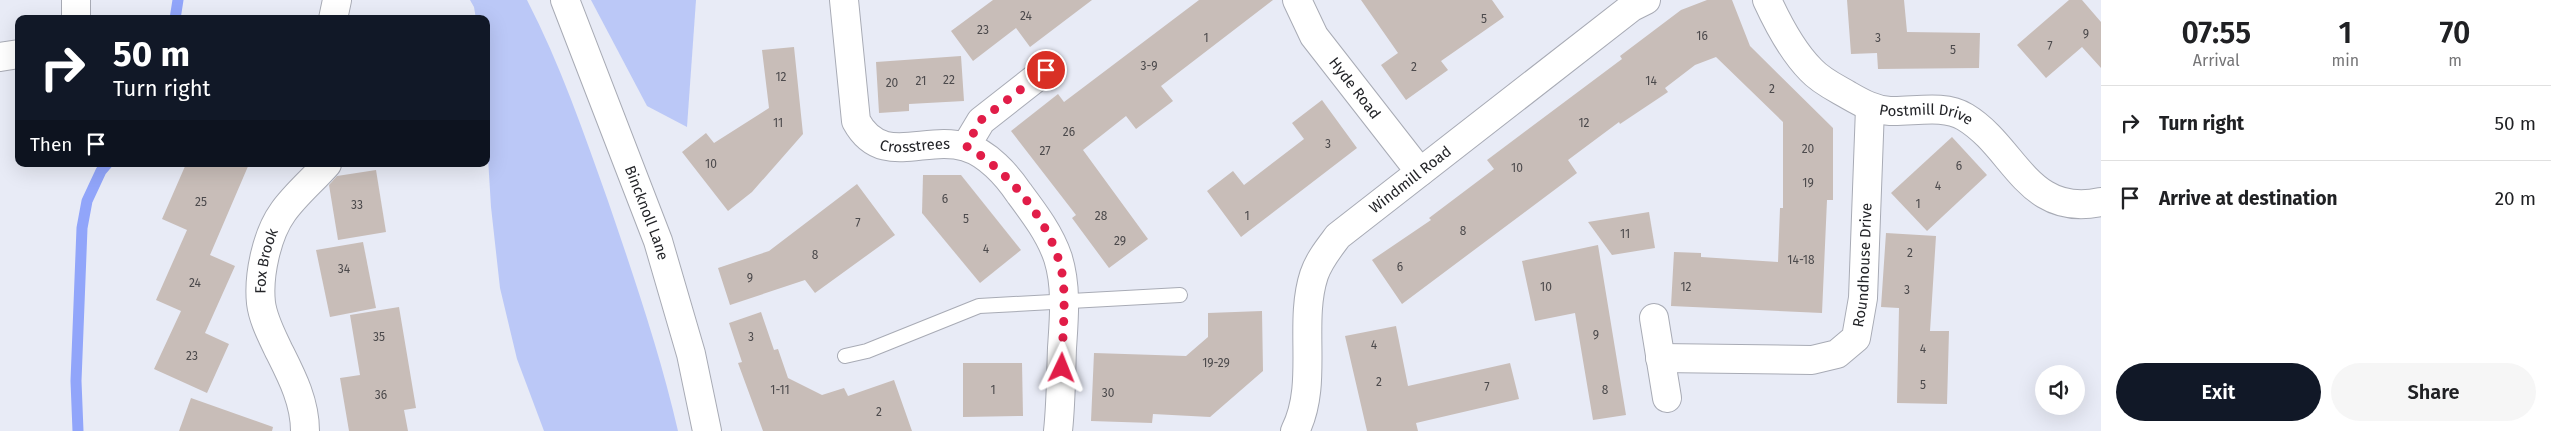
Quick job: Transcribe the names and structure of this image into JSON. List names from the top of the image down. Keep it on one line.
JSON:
{"streets":{"street":["Hyde Road","Postmill Drive","Crosstrees","Windmill Road","Bincknoll Lane","Fox Brook","Roundhouse Drive"]},"crossings":[["Hyde Road","Windmill Road"],["Postmill Drive","Roundhouse Drive"]],"house_numbers":["24","5","23","9","16","1","3","7","5","3-9","2","12","22","21","14","20","2","11","12","26","3","20","27","10","6","10","19","4","6","25","1","33","28","1","5","7","8","11","29","4","2","8","14-18","6","34","9","24","10","12","3","9","35","3","4","4","23","19-29","2","5","7","1-11","1","8","30","36","2"],"page":{"eta":["07:55","Arrival","1","min","70","m"],"turn":["50 m","Turn right"],"list":[{"name":"Turn right","value":"50 m"},{"name":"Arrive at destination","value":"20 m"}],"then":"Then","buttons":["Exit","Share"]}}
